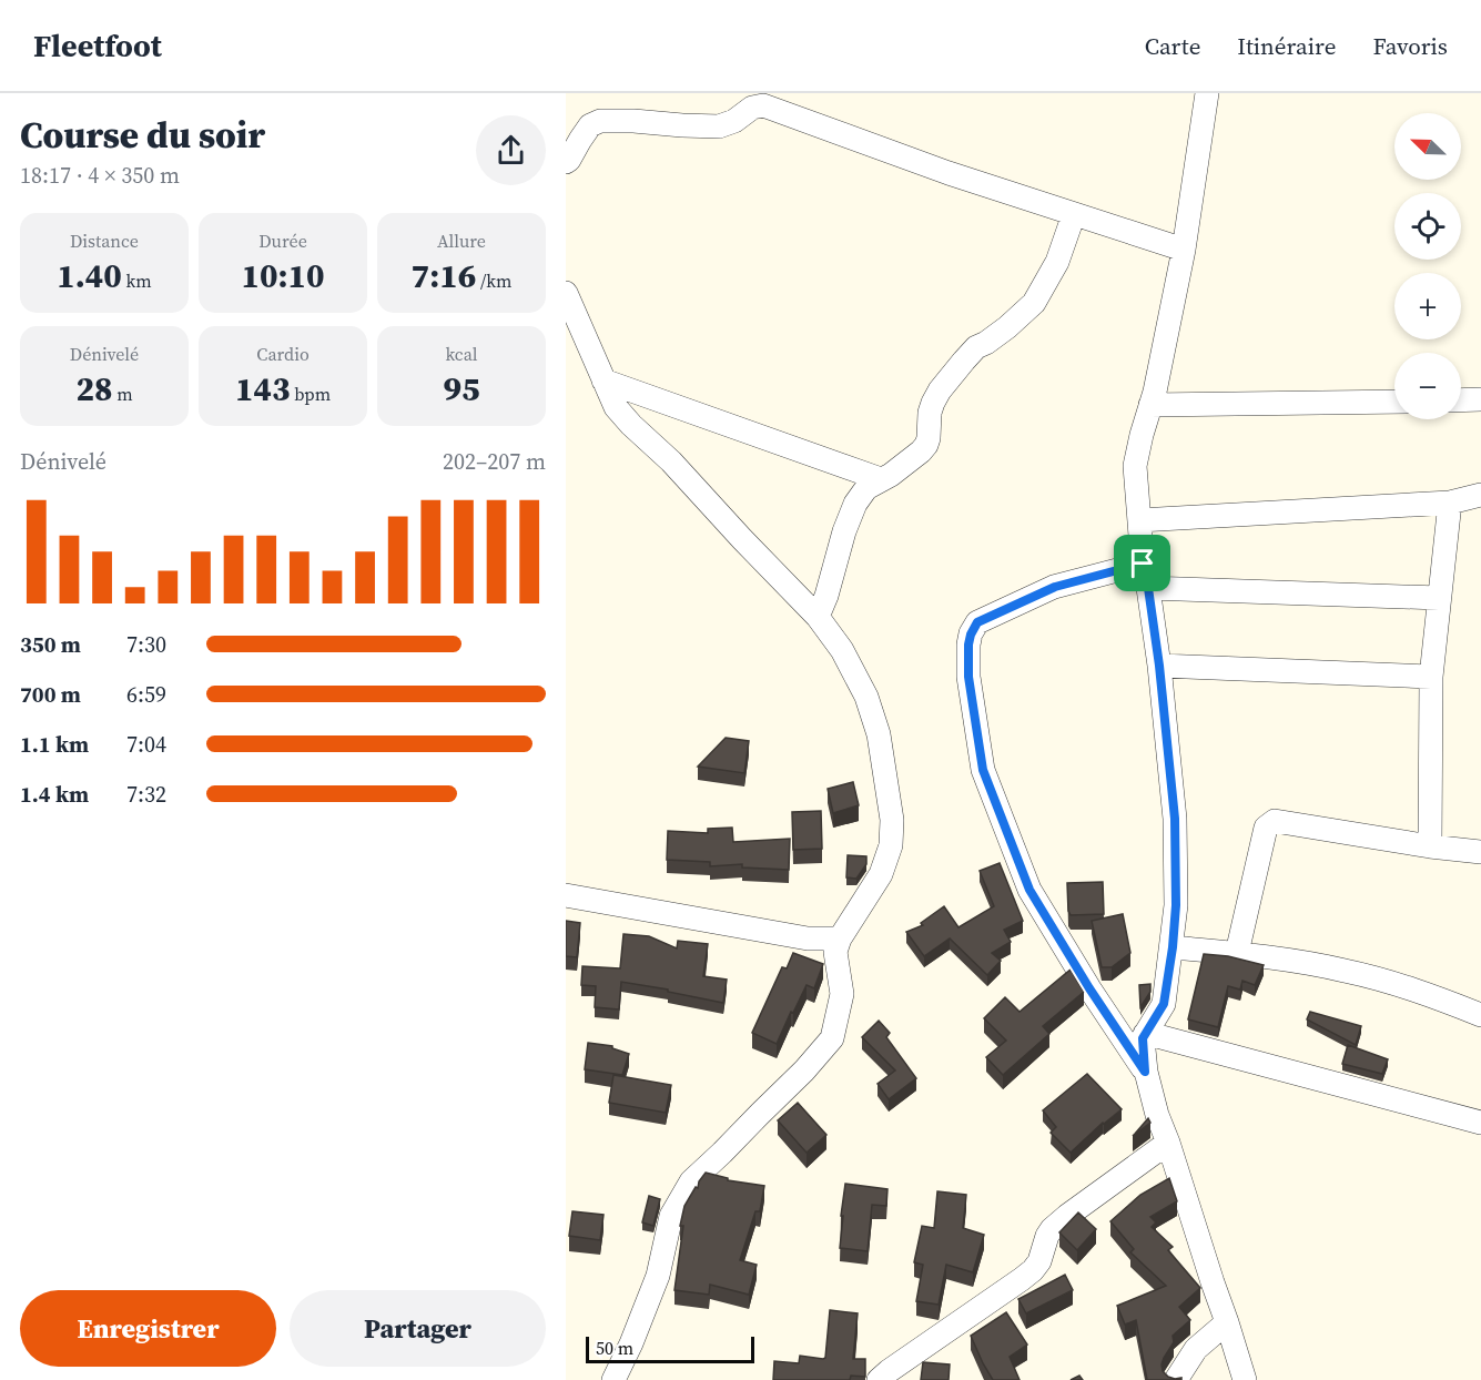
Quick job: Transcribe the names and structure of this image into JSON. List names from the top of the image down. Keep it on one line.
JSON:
{"scale_bar":"50 m","north":"top left","page":{"header":"Fleetfoot","nav":["Carte","Itinéraire","Favoris"],"heading":["Course du soir","18:17 · 4 × 350 m"],"map_buttons":["+","−"],"stats":[["Distance","1.40 km"],["Durée","10:10"],["Allure","7:16 /km"],["Dénivelé","28 m"],["Cardio","143 bpm"],["kcal","95"]],"chart":["Dénivelé","202–207 m"],"list":[{"name":"350 m","note":"7:30"},{"name":"700 m","note":"6:59"},{"name":"1.1 km","note":"7:04"},{"name":"1.4 km","note":"7:32"}],"buttons":["Enregistrer","Partager"],"scale":"50 m"}}
